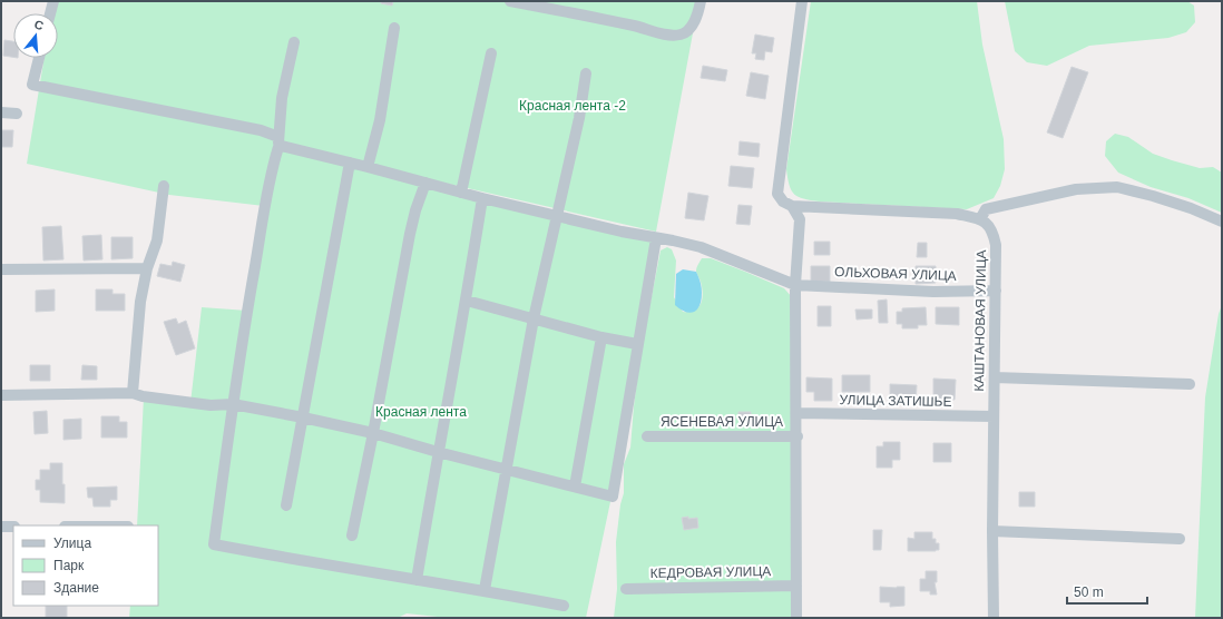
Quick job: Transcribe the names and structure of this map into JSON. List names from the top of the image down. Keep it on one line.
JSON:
{"streets":{"street":["ОЛЬХОВАЯ УЛИЦА","КАШТАНОВАЯ УЛИЦА","УЛИЦА ЗАТИШЬЕ","ЯСЕНЕВАЯ УЛИЦА","КЕДРОВАЯ УЛИЦА"]},"crossings":[["ОЛЬХОВАЯ УЛИЦА","КАШТАНОВАЯ УЛИЦА"],["КАШТАНОВАЯ УЛИЦА","УЛИЦА ЗАТИШЬЕ"]],"parks":["Красная лента -2","Красная лента"],"legend":["Улица","Парк","Здание"],"scale_bar":"50 m","north":"top"}
